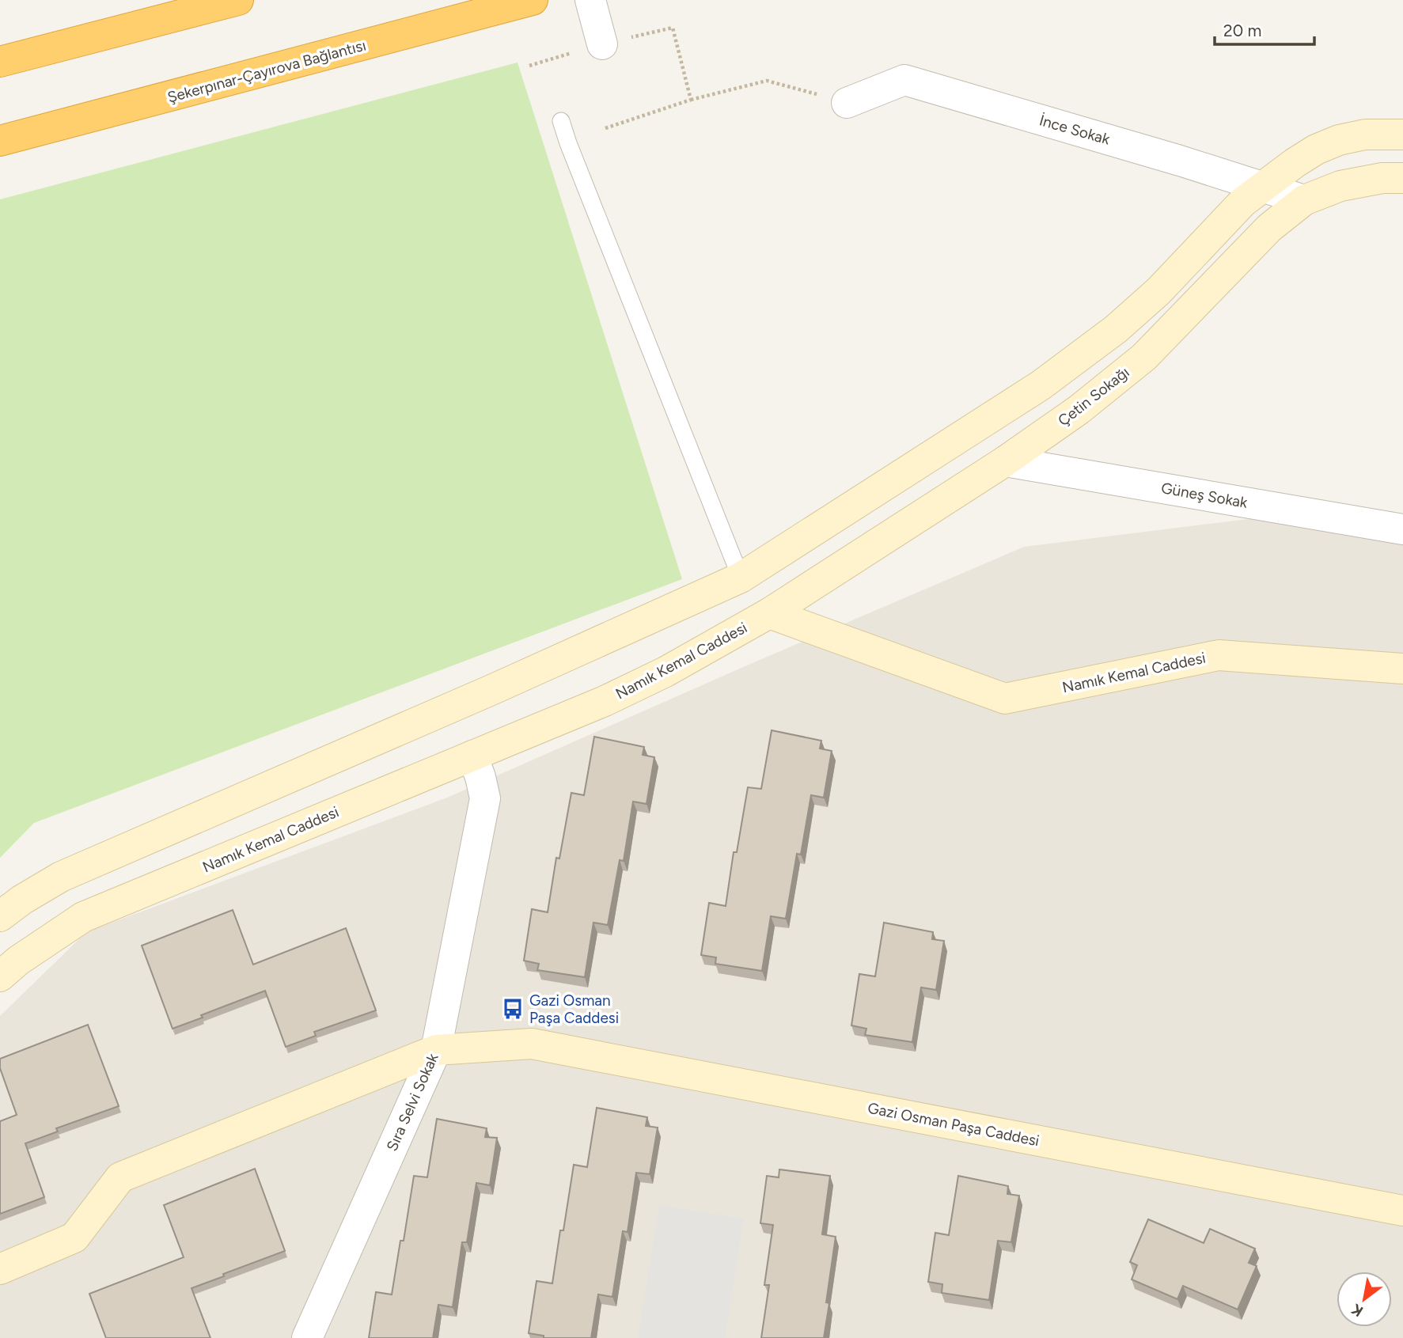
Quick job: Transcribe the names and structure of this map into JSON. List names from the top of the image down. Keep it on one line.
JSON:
{"streets":{"highway":["Şekerpınar-Çayırova Bağlantısı"],"street":["İnce Sokak","Çetin Sokağı","Güneş Sokak","Namık Kemal Caddesi","Sıra Selvi Sokak","Gazi Osman Paşa Caddesi"]},"crossings":[["İnce Sokak","Çetin Sokağı"],["Çetin Sokağı","Güneş Sokak"],["Çetin Sokağı","Namık Kemal Caddesi"],["Namık Kemal Caddesi","Sıra Selvi Sokak"],["Sıra Selvi Sokak","Gazi Osman Paşa Caddesi"]],"places":{"bus stop":["Gazi Osman Paşa Caddesi"]},"scale_bar":"20 m","north":"bottom left"}
